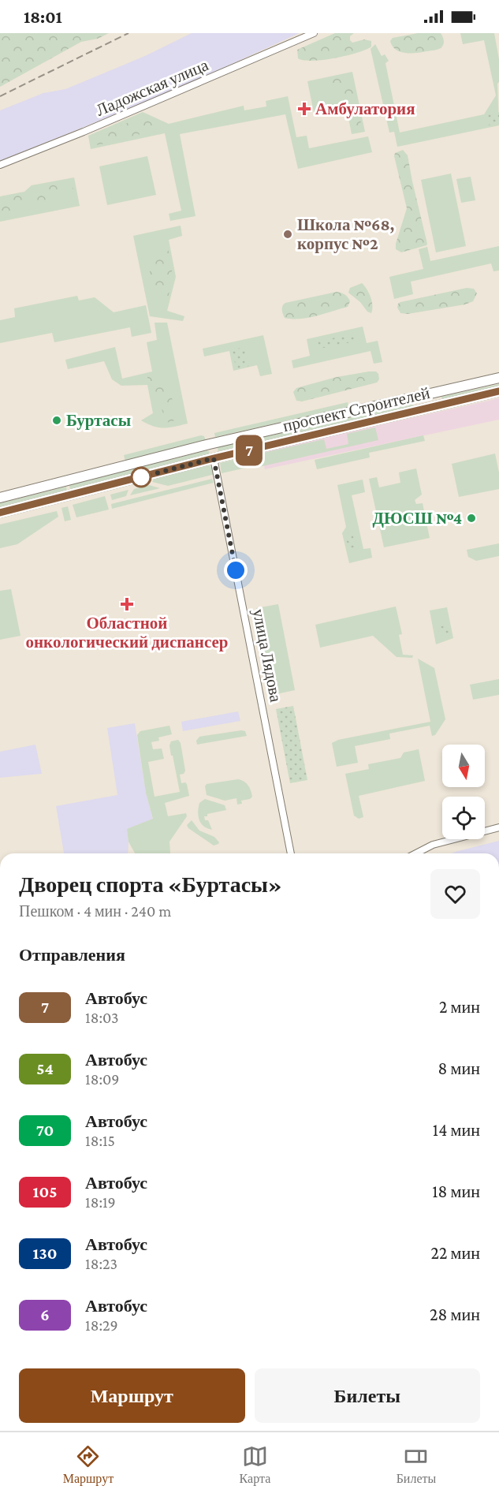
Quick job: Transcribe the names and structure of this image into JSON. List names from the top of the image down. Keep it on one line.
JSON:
{"streets":{"main road":["проспект Строителей"],"street":["Ладожская улица","улица Лядова"]},"crossings":[["проспект Строителей","улица Лядова"]],"places":{"health":["Амбулатория","Областной онкологический диспансер"],"other":["Школа №68, корпус №2","Буртасы","ДЮСШ №4"]},"lines":["bus line 7"],"north":"bottom","page":{"status":"18:01","on_map":"7","heading":[["Дворец спорта «Буртасы»","Пешком · 4 мин · 240 m"],"Отправления"],"list":[{"mark":"7","name":"Автобус","note":"18:03","value":"2 мин"},{"mark":"54","name":"Автобус","note":"18:09","value":"8 мин"},{"mark":"70","name":"Автобус","note":"18:15","value":"14 мин"},{"mark":"105","name":"Автобус","note":"18:19","value":"18 мин"},{"mark":"130","name":"Автобус","note":"18:23","value":"22 мин"},{"mark":"6","name":"Автобус","note":"18:29","value":"28 мин"}],"buttons":["Маршрут","Билеты"],"tabs":["Маршрут","Карта","Билеты"]}}
